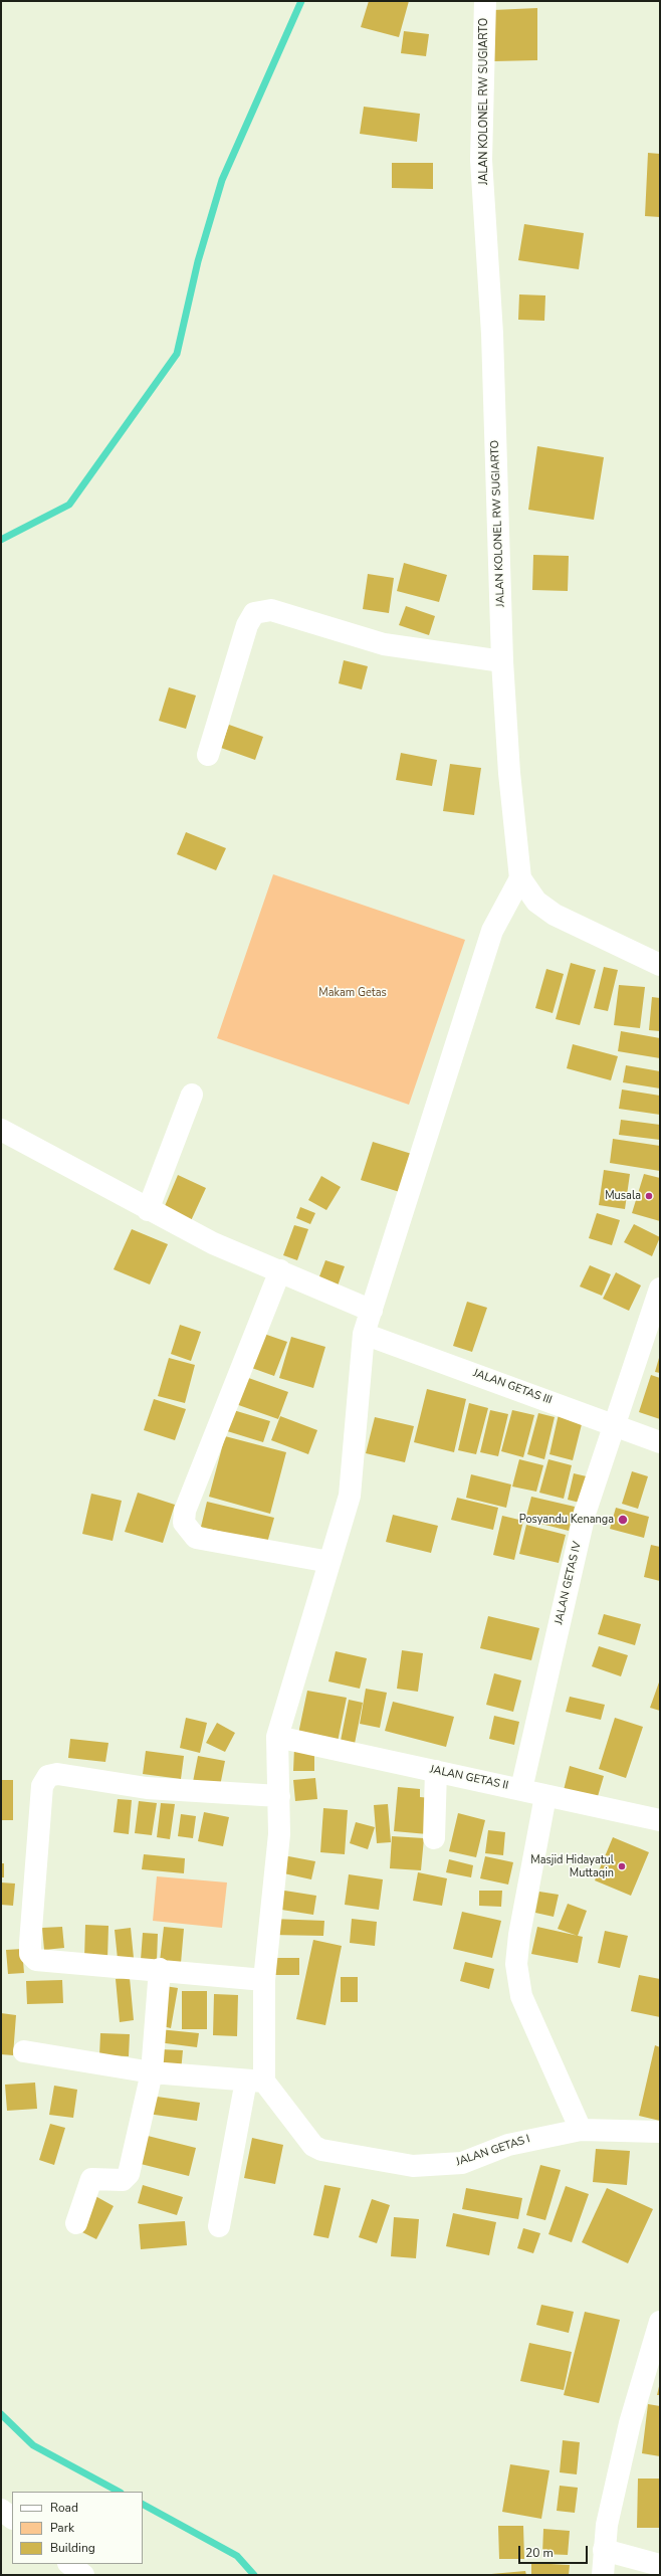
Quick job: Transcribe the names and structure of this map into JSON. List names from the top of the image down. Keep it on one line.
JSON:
{"streets":{"street":["JALAN KOLONEL RW SUGIARTO","JALAN GETAS III","JALAN GETAS IV","JALAN GETAS II","JALAN GETAS I"]},"crossings":[["JALAN GETAS III","JALAN GETAS IV"],["JALAN GETAS IV","JALAN GETAS II"]],"parks":["Makam Getas"],"places":["Musala","Posyandu Kenanga","Masjid Hidayatul Muttaqin"],"legend":["Road","Park","Building"],"scale_bar":"20 m"}
